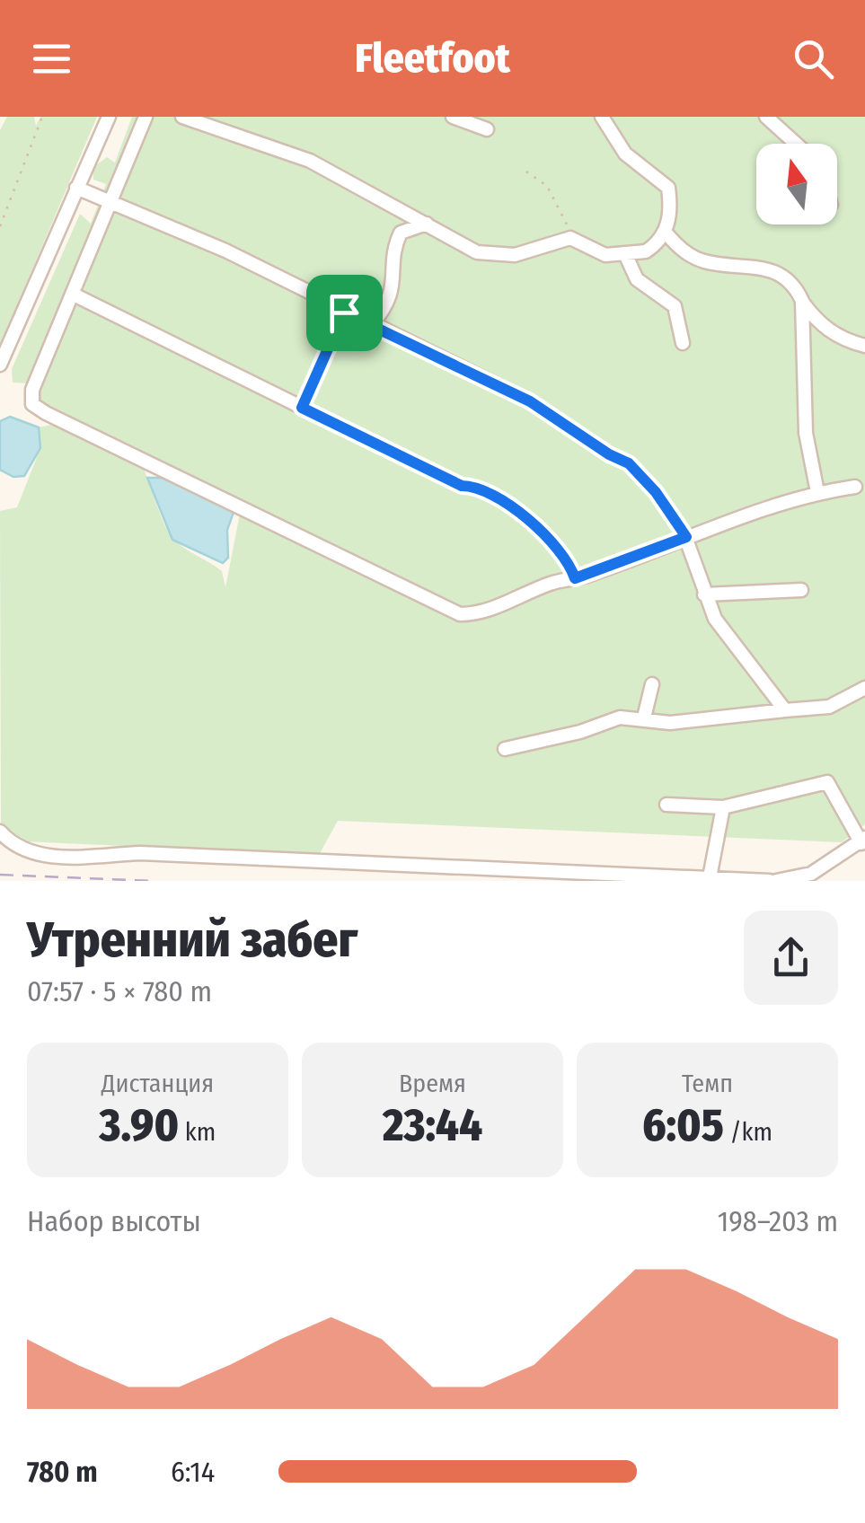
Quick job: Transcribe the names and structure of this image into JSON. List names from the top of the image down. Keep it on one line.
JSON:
{"north":"top","page":{"header":"Fleetfoot","heading":["Утренний забег","07:57 · 5 × 780 m"],"stats":[["Дистанция","3.90 km"],["Время","23:44"],["Темп","6:05 /km"]],"chart":["Набор высоты","198–203 m"],"list":[{"name":"780 m","note":"6:14"}]}}
